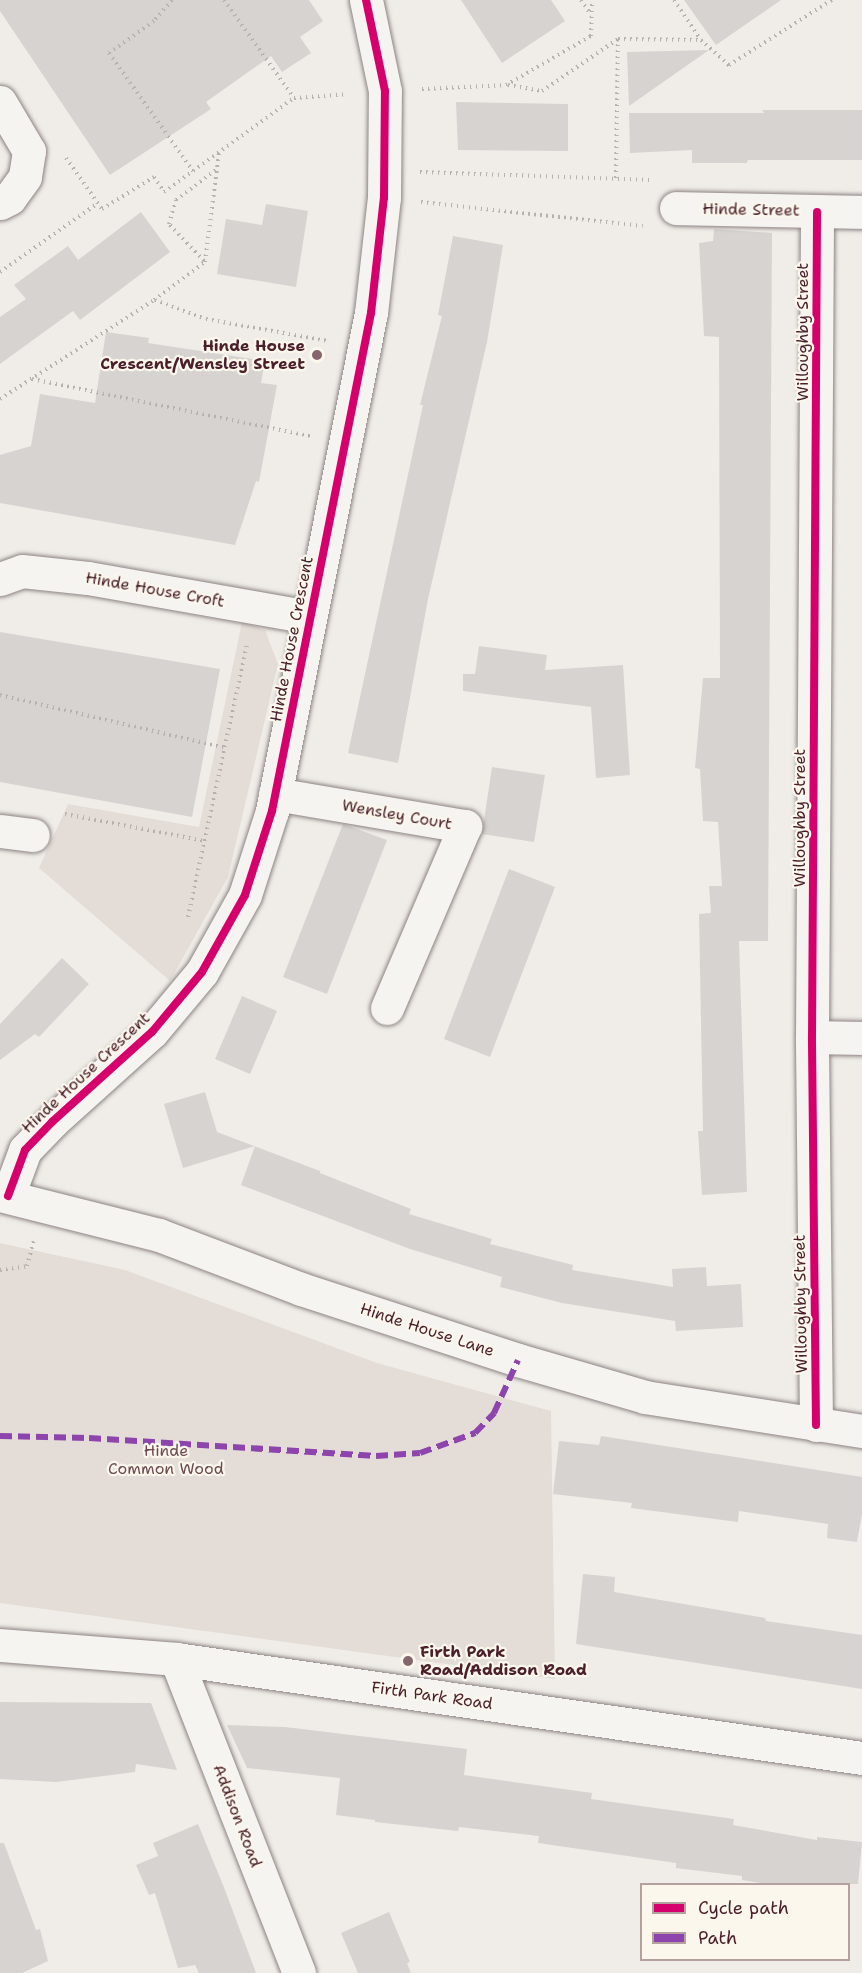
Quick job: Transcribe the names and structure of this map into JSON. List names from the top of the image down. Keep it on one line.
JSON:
{"streets":{"street":["Hinde Street","Willoughby Street","Hinde House Croft","Hinde House Crescent","Wensley Court","Hinde House Lane","Firth Park Road","Addison Road"]},"crossings":[["Hinde Street","Willoughby Street"],["Willoughby Street","Hinde House Lane"],["Hinde House Croft","Hinde House Crescent"],["Hinde House Crescent","Wensley Court"],["Hinde House Crescent","Hinde House Lane"],["Firth Park Road","Addison Road"]],"parks":["Hinde Common Wood"],"places":["Hinde House Crescent/Wensley Street","Firth Park Road/Addison Road"],"legend":["Cycle path","Path"]}
